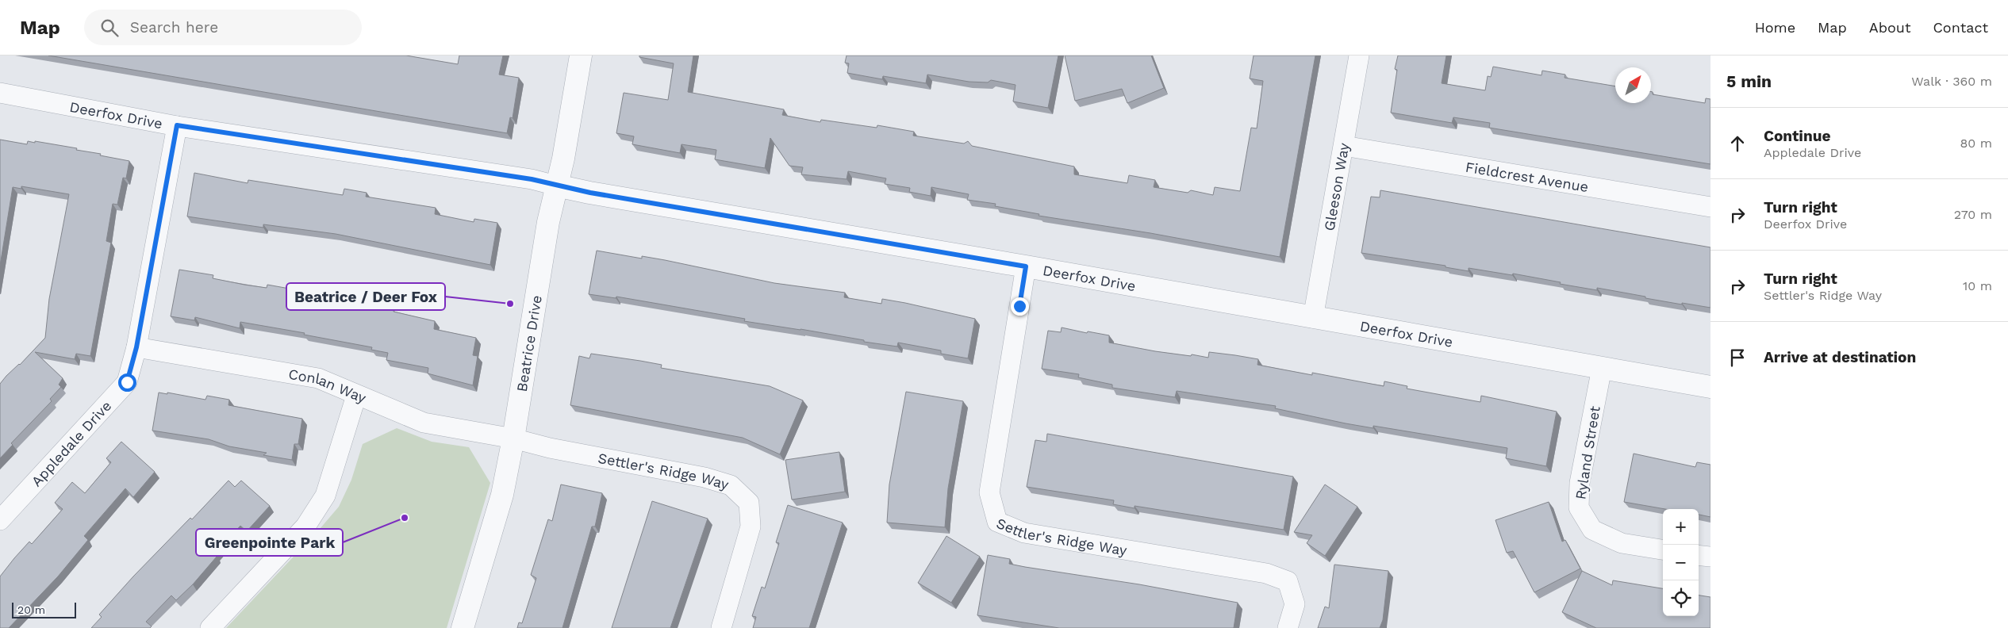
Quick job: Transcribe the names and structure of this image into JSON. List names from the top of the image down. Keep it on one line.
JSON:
{"streets":{"street":["Deerfox Drive","Fieldcrest Avenue","Gleeson Way","Beatrice Drive","Conlan Way","Appledale Drive","Ryland Street","Settler's Ridge Way"]},"crossings":[["Deerfox Drive","Gleeson Way"],["Deerfox Drive","Beatrice Drive"],["Deerfox Drive","Appledale Drive"],["Deerfox Drive","Ryland Street"],["Deerfox Drive","Settler's Ridge Way"],["Fieldcrest Avenue","Gleeson Way"],["Beatrice Drive","Conlan Way"],["Beatrice Drive","Settler's Ridge Way"],["Conlan Way","Appledale Drive"],["Conlan Way","Settler's Ridge Way"]],"places":["Beatrice / Deer Fox","Greenpointe Park"],"scale_bar":"20 m","north":"top right","page":{"header":"Map","search":"Search here","nav":["Home","Map","About","Contact"],"heading":["5 min","Walk · 360 m"],"list":[["Continue","Appledale Drive","80 m"],["Turn right","Deerfox Drive","270 m"],["Turn right","Settler's Ridge Way","10 m"],"Arrive at destination"],"map_buttons":["+","−"],"scale":"20 m"}}
